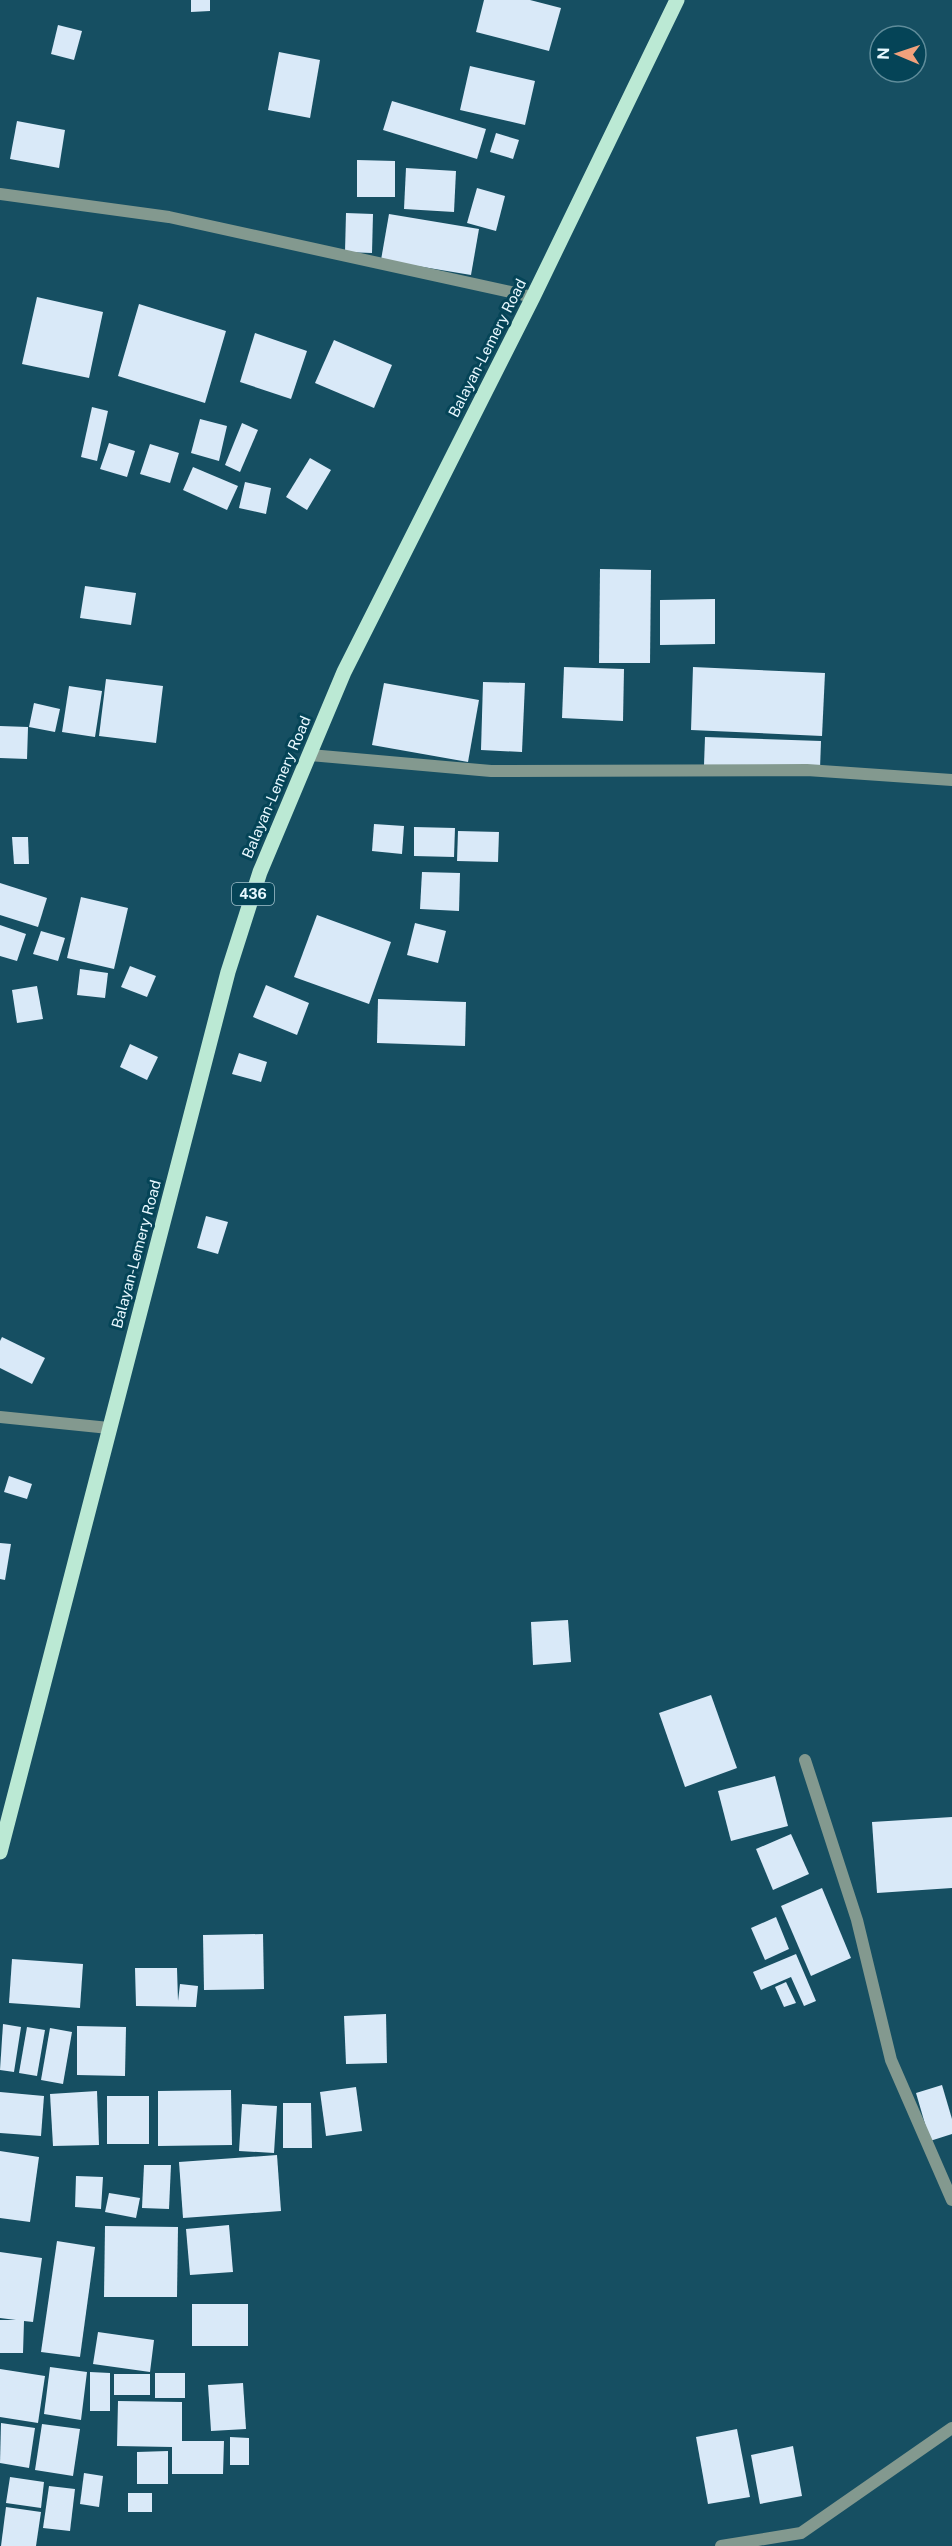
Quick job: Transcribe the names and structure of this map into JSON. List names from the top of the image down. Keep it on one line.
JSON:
{"streets":{"main road":["Balayan-Lemery Road","436"]},"north":"left"}
